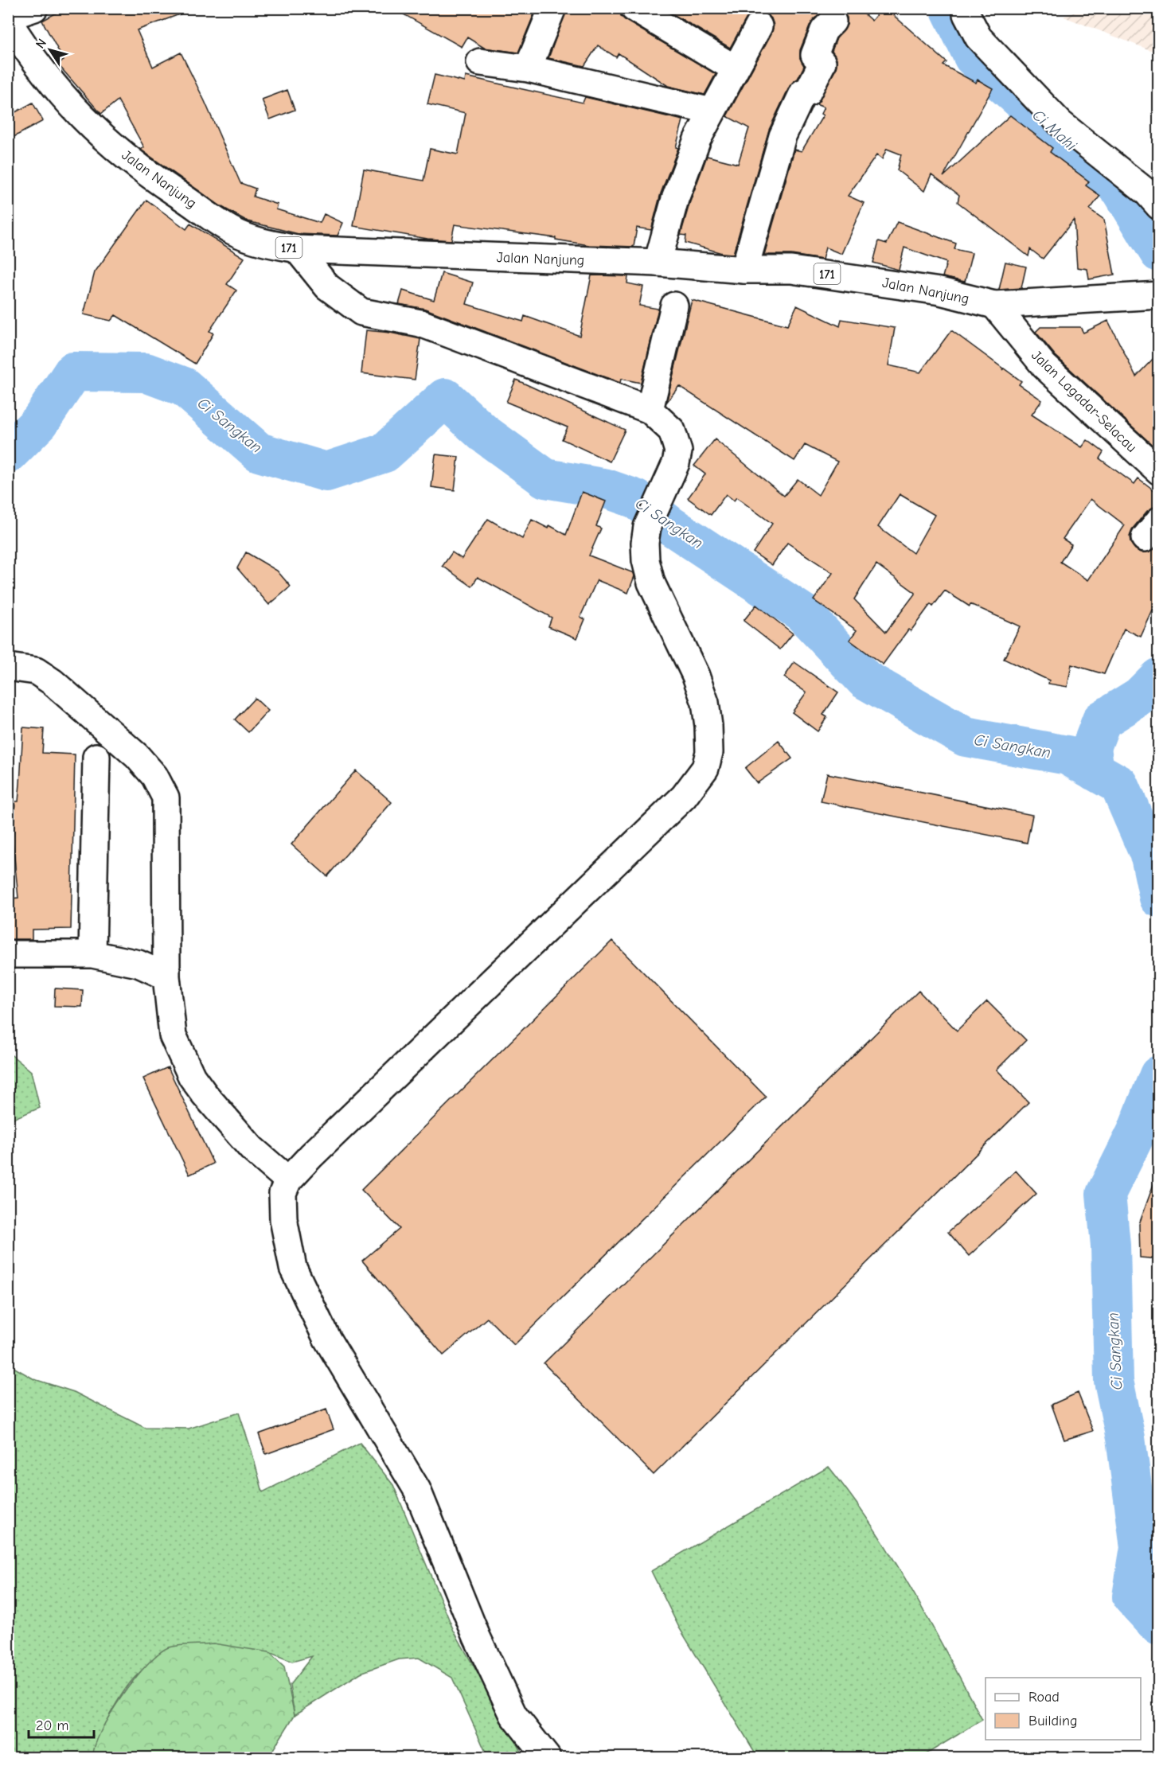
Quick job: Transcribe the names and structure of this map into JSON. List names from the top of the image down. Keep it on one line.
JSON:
{"streets":{"street":["Jalan Nanjung","171","Jalan Lagadar-Selacau"]},"crossings":[["Jalan Nanjung","Jalan Lagadar-Selacau"]],"water":["Ci Mahi","Ci Sangkan"],"legend":["Road","Building"],"scale_bar":"20 m","north":"top left"}
